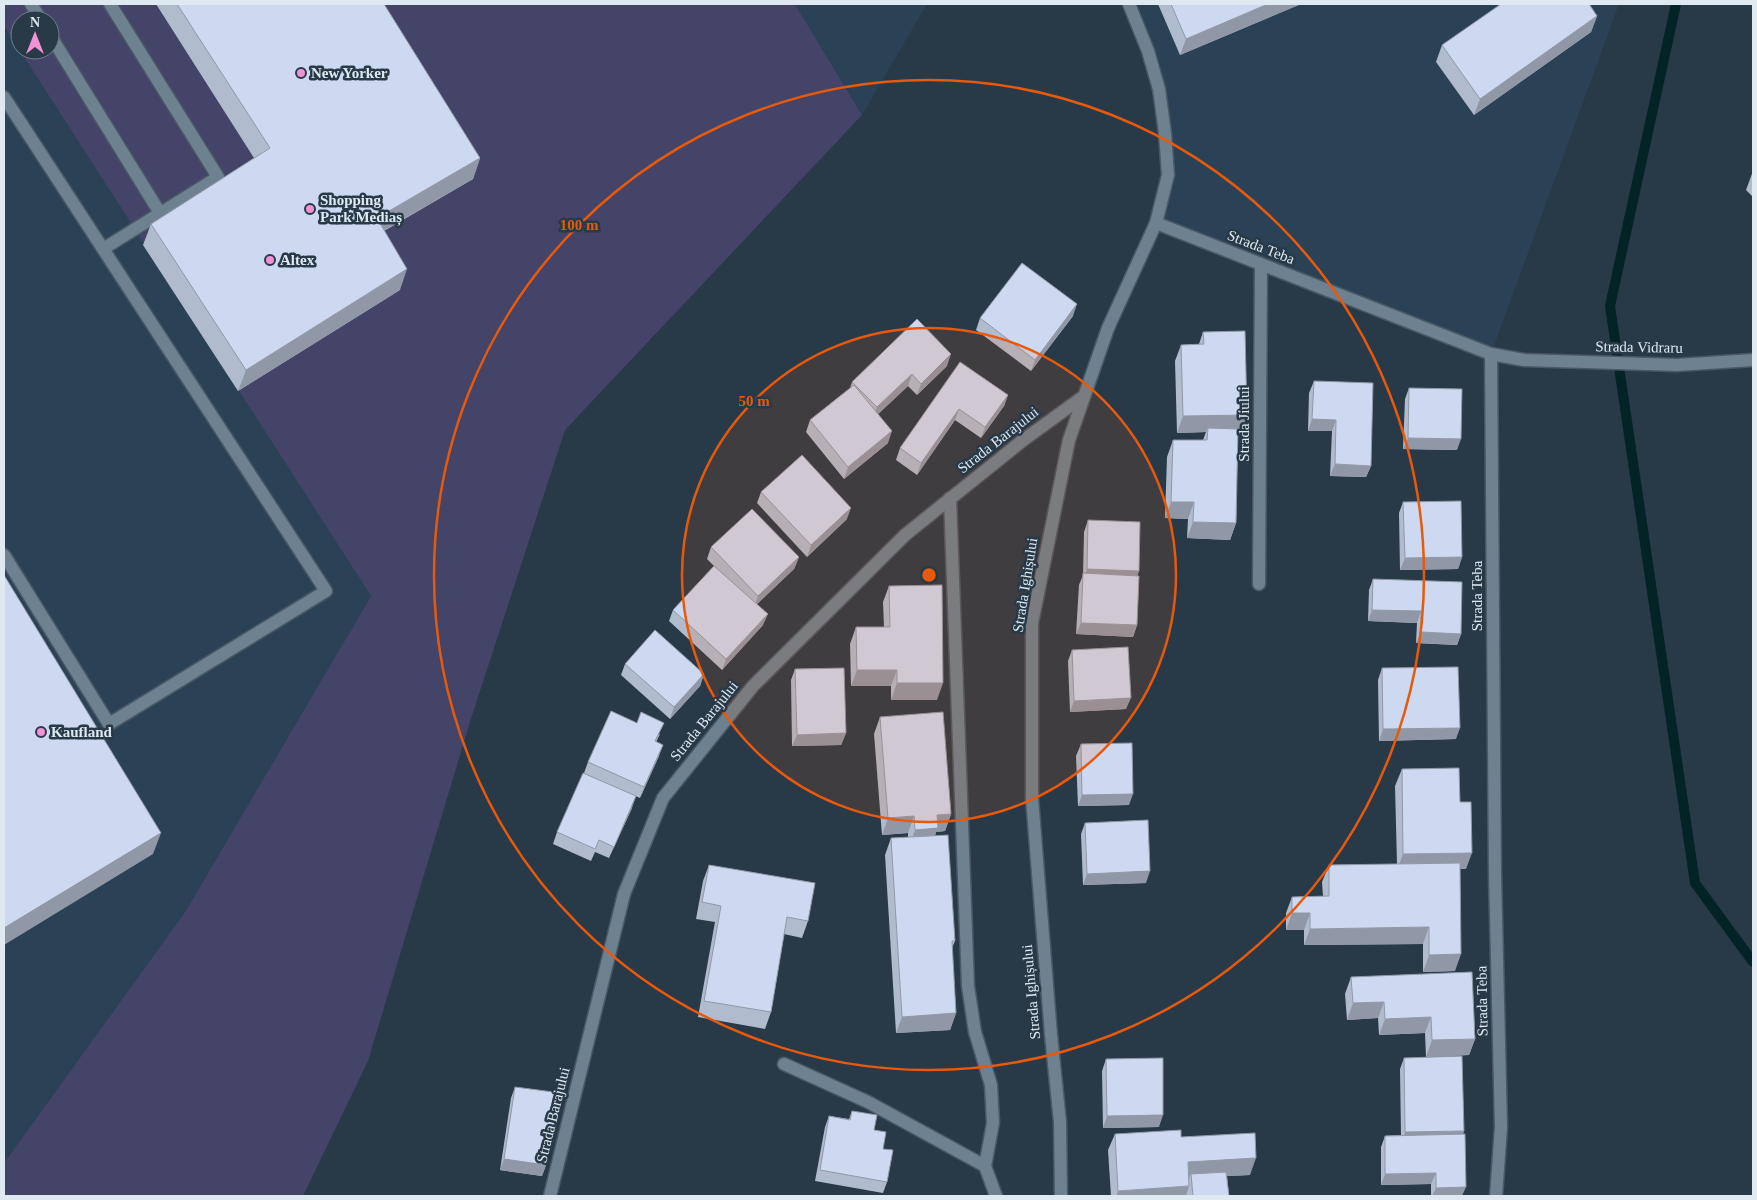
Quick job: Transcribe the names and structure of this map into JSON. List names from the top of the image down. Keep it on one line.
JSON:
{"streets":{"street":["Strada Teba","Strada Vidraru","Strada Jiului","Strada Barajului","Strada Ighișului"]},"crossings":[["Strada Teba","Strada Vidraru"],["Strada Teba","Strada Jiului"],["Strada Teba","Strada Ighișului"],["Strada Barajului","Strada Ighișului"]],"places":["New Yorker","Shopping Park Mediaș","Altex","Kaufland"],"north":"top","rings":["100 m","50 m"]}
